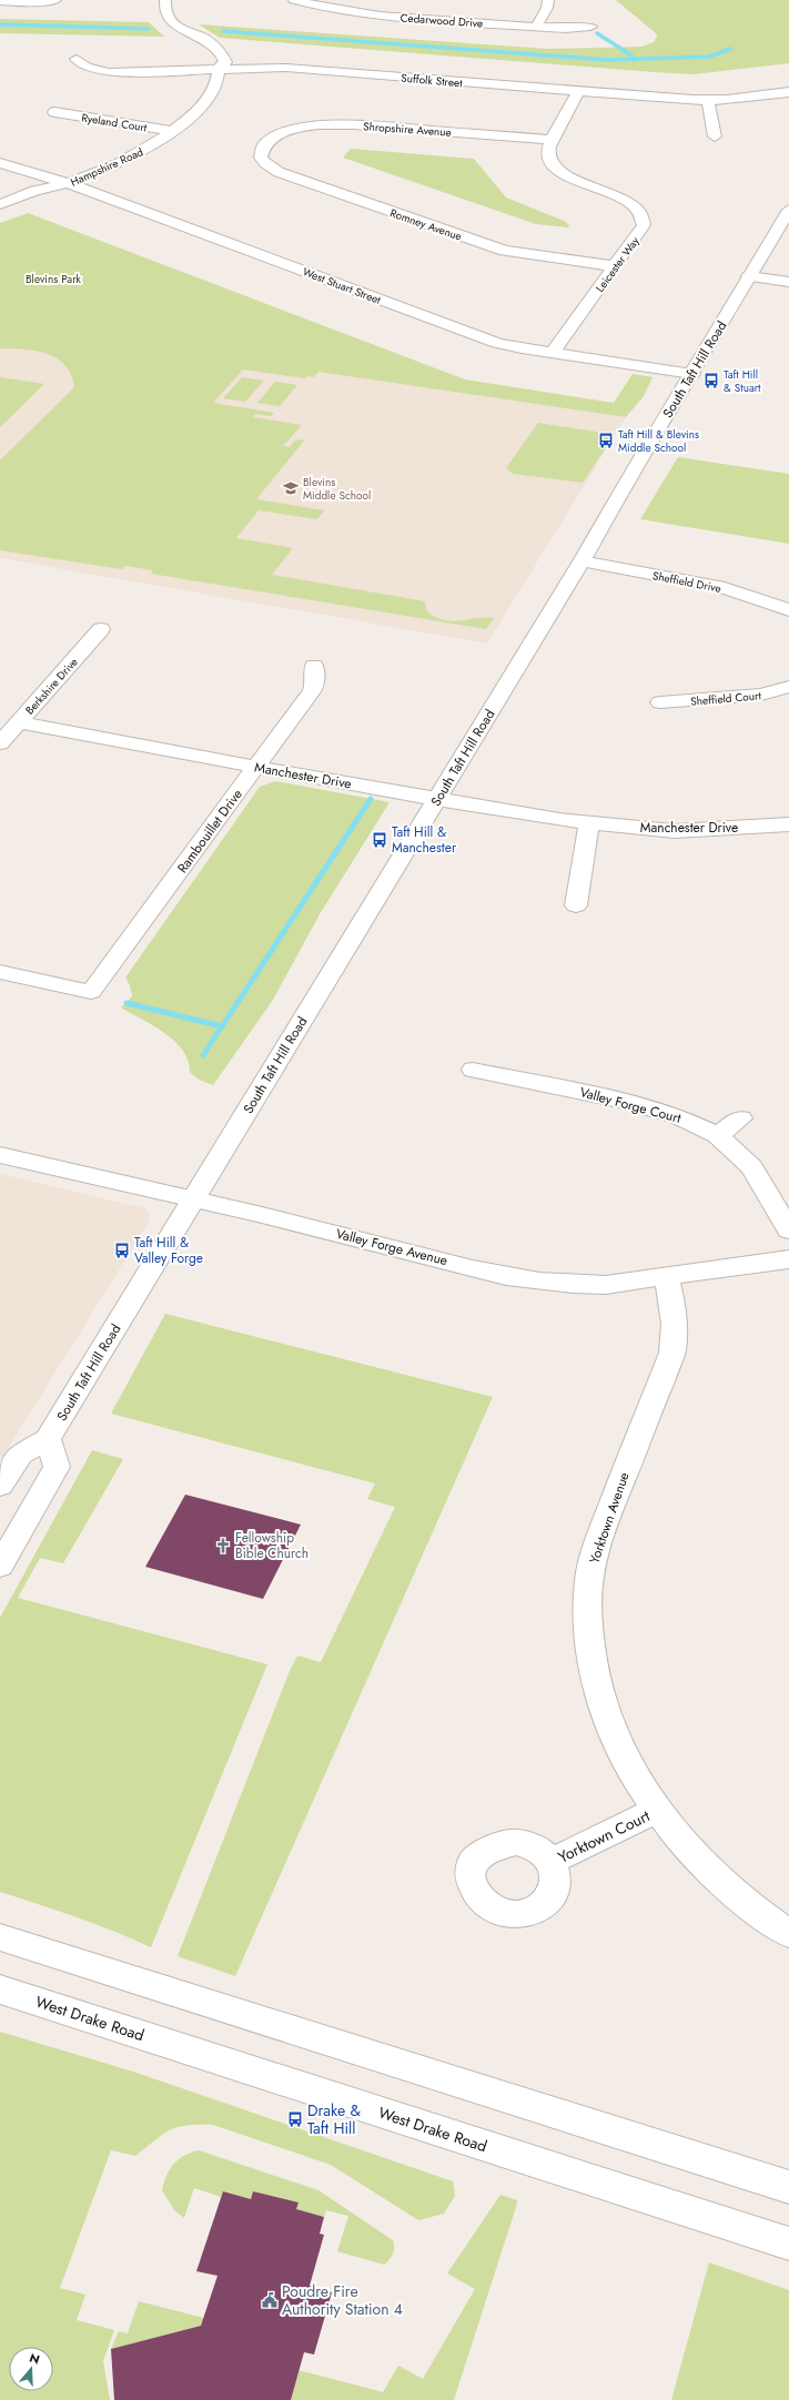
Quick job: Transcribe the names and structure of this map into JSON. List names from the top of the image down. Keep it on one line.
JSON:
{"streets":{"street":["Cedarwood Drive","Suffolk Street","Ryeland Court","Shropshire Avenue","Hampshire Road","Romney Avenue","Leicester Way","West Stuart Street","South Taft Hill Road","Sheffield Drive","Berkshire Drive","Sheffield Court","Manchester Drive","Rambouillet Drive","Valley Forge Court","Valley Forge Avenue","Yorktown Avenue","Yorktown Court","West Drake Road"]},"crossings":[["Suffolk Street","Hampshire Road"],["Ryeland Court","Hampshire Road"],["Shropshire Avenue","Romney Avenue"],["Shropshire Avenue","Leicester Way"],["Hampshire Road","West Stuart Street"],["Romney Avenue","Leicester Way"],["Leicester Way","West Stuart Street"],["West Stuart Street","South Taft Hill Road"],["South Taft Hill Road","Sheffield Drive"],["South Taft Hill Road","Manchester Drive"],["South Taft Hill Road","Valley Forge Avenue"],["Berkshire Drive","Manchester Drive"],["Manchester Drive","Rambouillet Drive"],["Valley Forge Avenue","Yorktown Avenue"],["Yorktown Avenue","Yorktown Court"]],"parks":["Blevins Park"],"places":{"bus stop":["Taft Hill & Stuart","Taft Hill & Blevins Middle School","Taft Hill & Manchester","Taft Hill & Valley Forge","Drake & Taft Hill"],"school or university":["Blevins Middle School"],"church":["Fellowship Bible Church"],"public building":["Poudre Fire Authority Station 4"]},"north":"top"}
